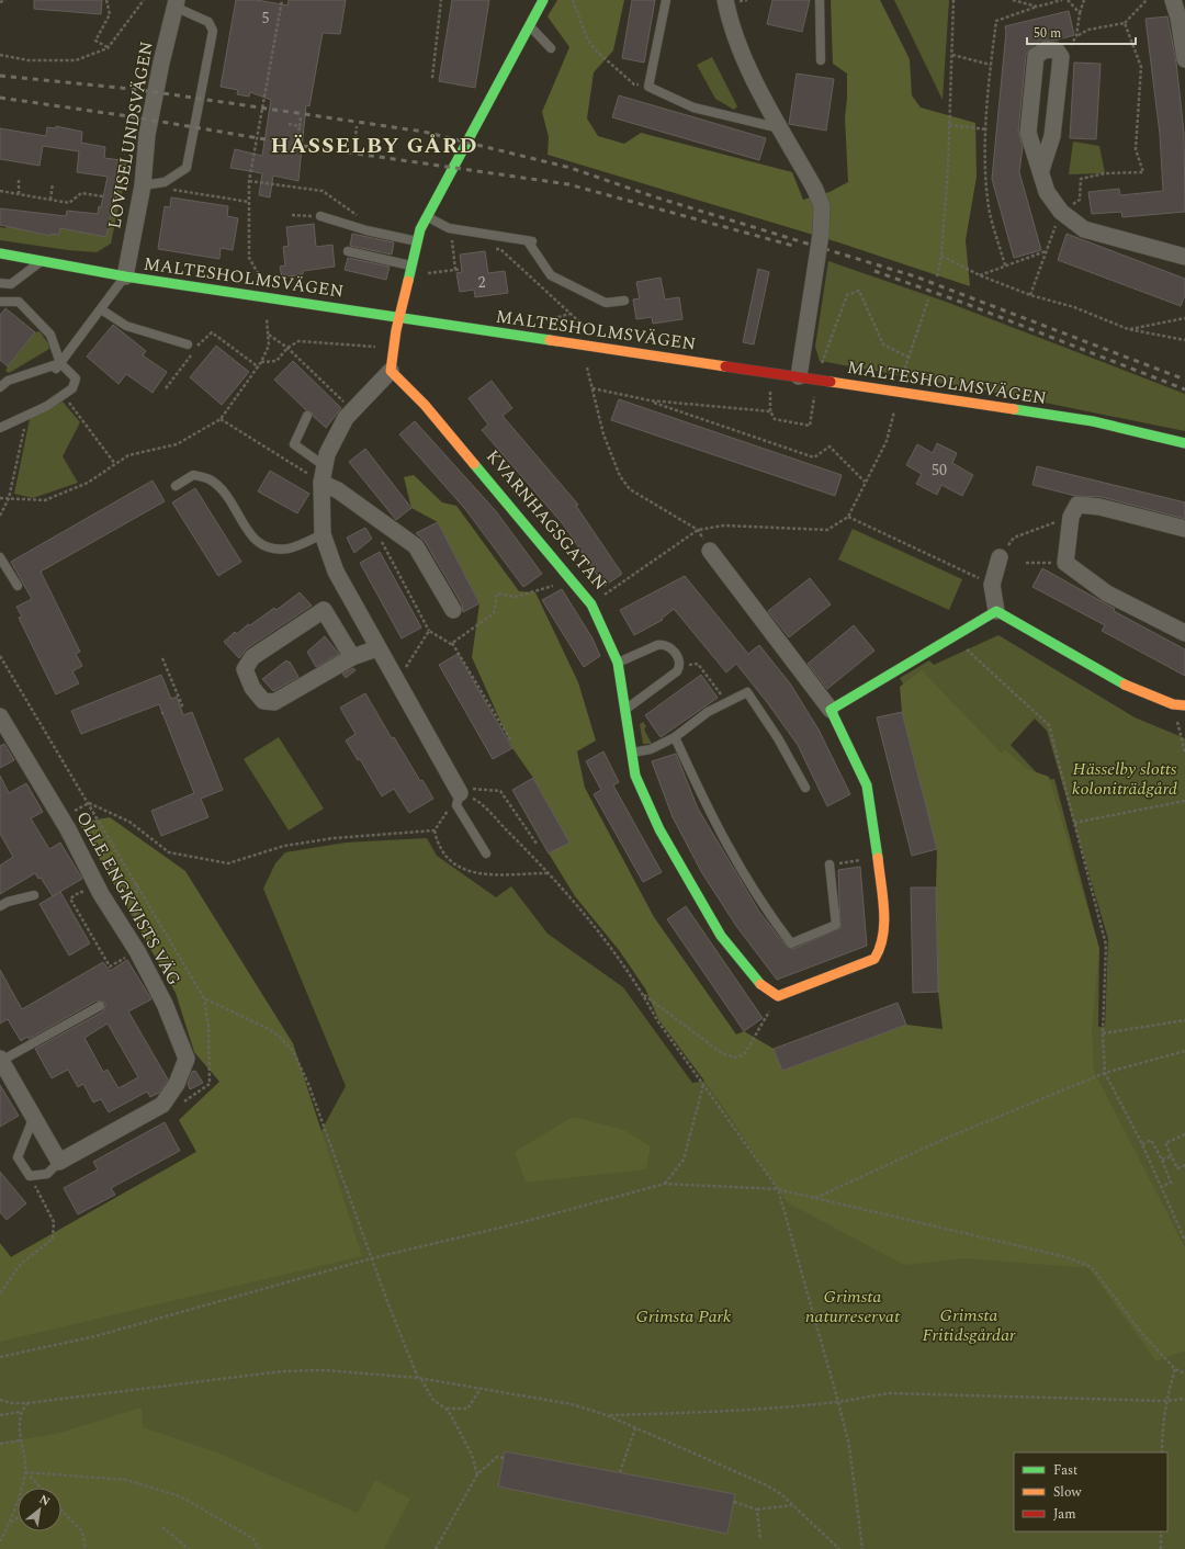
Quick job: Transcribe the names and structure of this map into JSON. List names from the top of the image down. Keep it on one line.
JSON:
{"streets":{"street":["LOVISELUNDSVÄGEN","MALTESHOLMSVÄGEN","KVARNHAGSGATAN","OLLE ENGKVISTS VÄG"]},"crossings":[["LOVISELUNDSVÄGEN","MALTESHOLMSVÄGEN"]],"districts":["HÄSSELBY GÅRD"],"parks":["Hässelby slotts koloniträdgård","Grimsta naturreservat","Grimsta Fritidsgårdar","Grimsta Park"],"house_numbers":["5","2","50"],"legend":["Fast","Slow","Jam"],"scale_bar":"50 m","north":"top right"}
